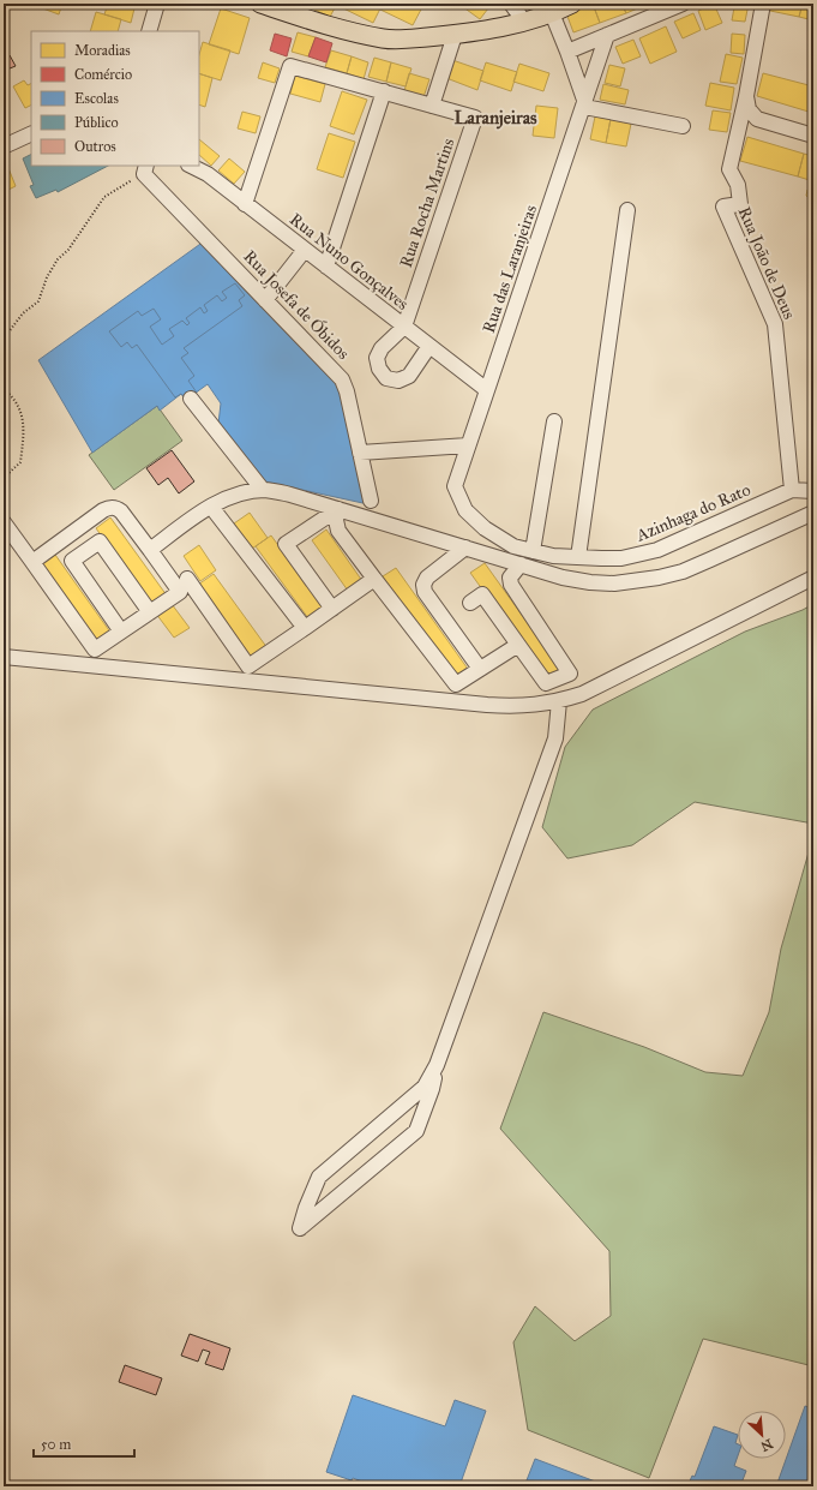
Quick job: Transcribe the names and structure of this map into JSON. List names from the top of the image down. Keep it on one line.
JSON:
{"streets":{"street":["Rua Rocha Martins","Rua Nuno Gonçalves","Rua João de Deus","Rua das Laranjeiras","Rua Josefa de Óbidos","Azinhaga do Rato"]},"crossings":[["Rua Rocha Martins","Rua Nuno Gonçalves"],["Rua Nuno Gonçalves","Rua das Laranjeiras"],["Rua João de Deus","Azinhaga do Rato"],["Rua das Laranjeiras","Azinhaga do Rato"]],"districts":["Laranjeiras"],"legend":["Moradias","Comércio","Escolas","Público","Outros"],"scale_bar":"50 m","north":"bottom right"}
